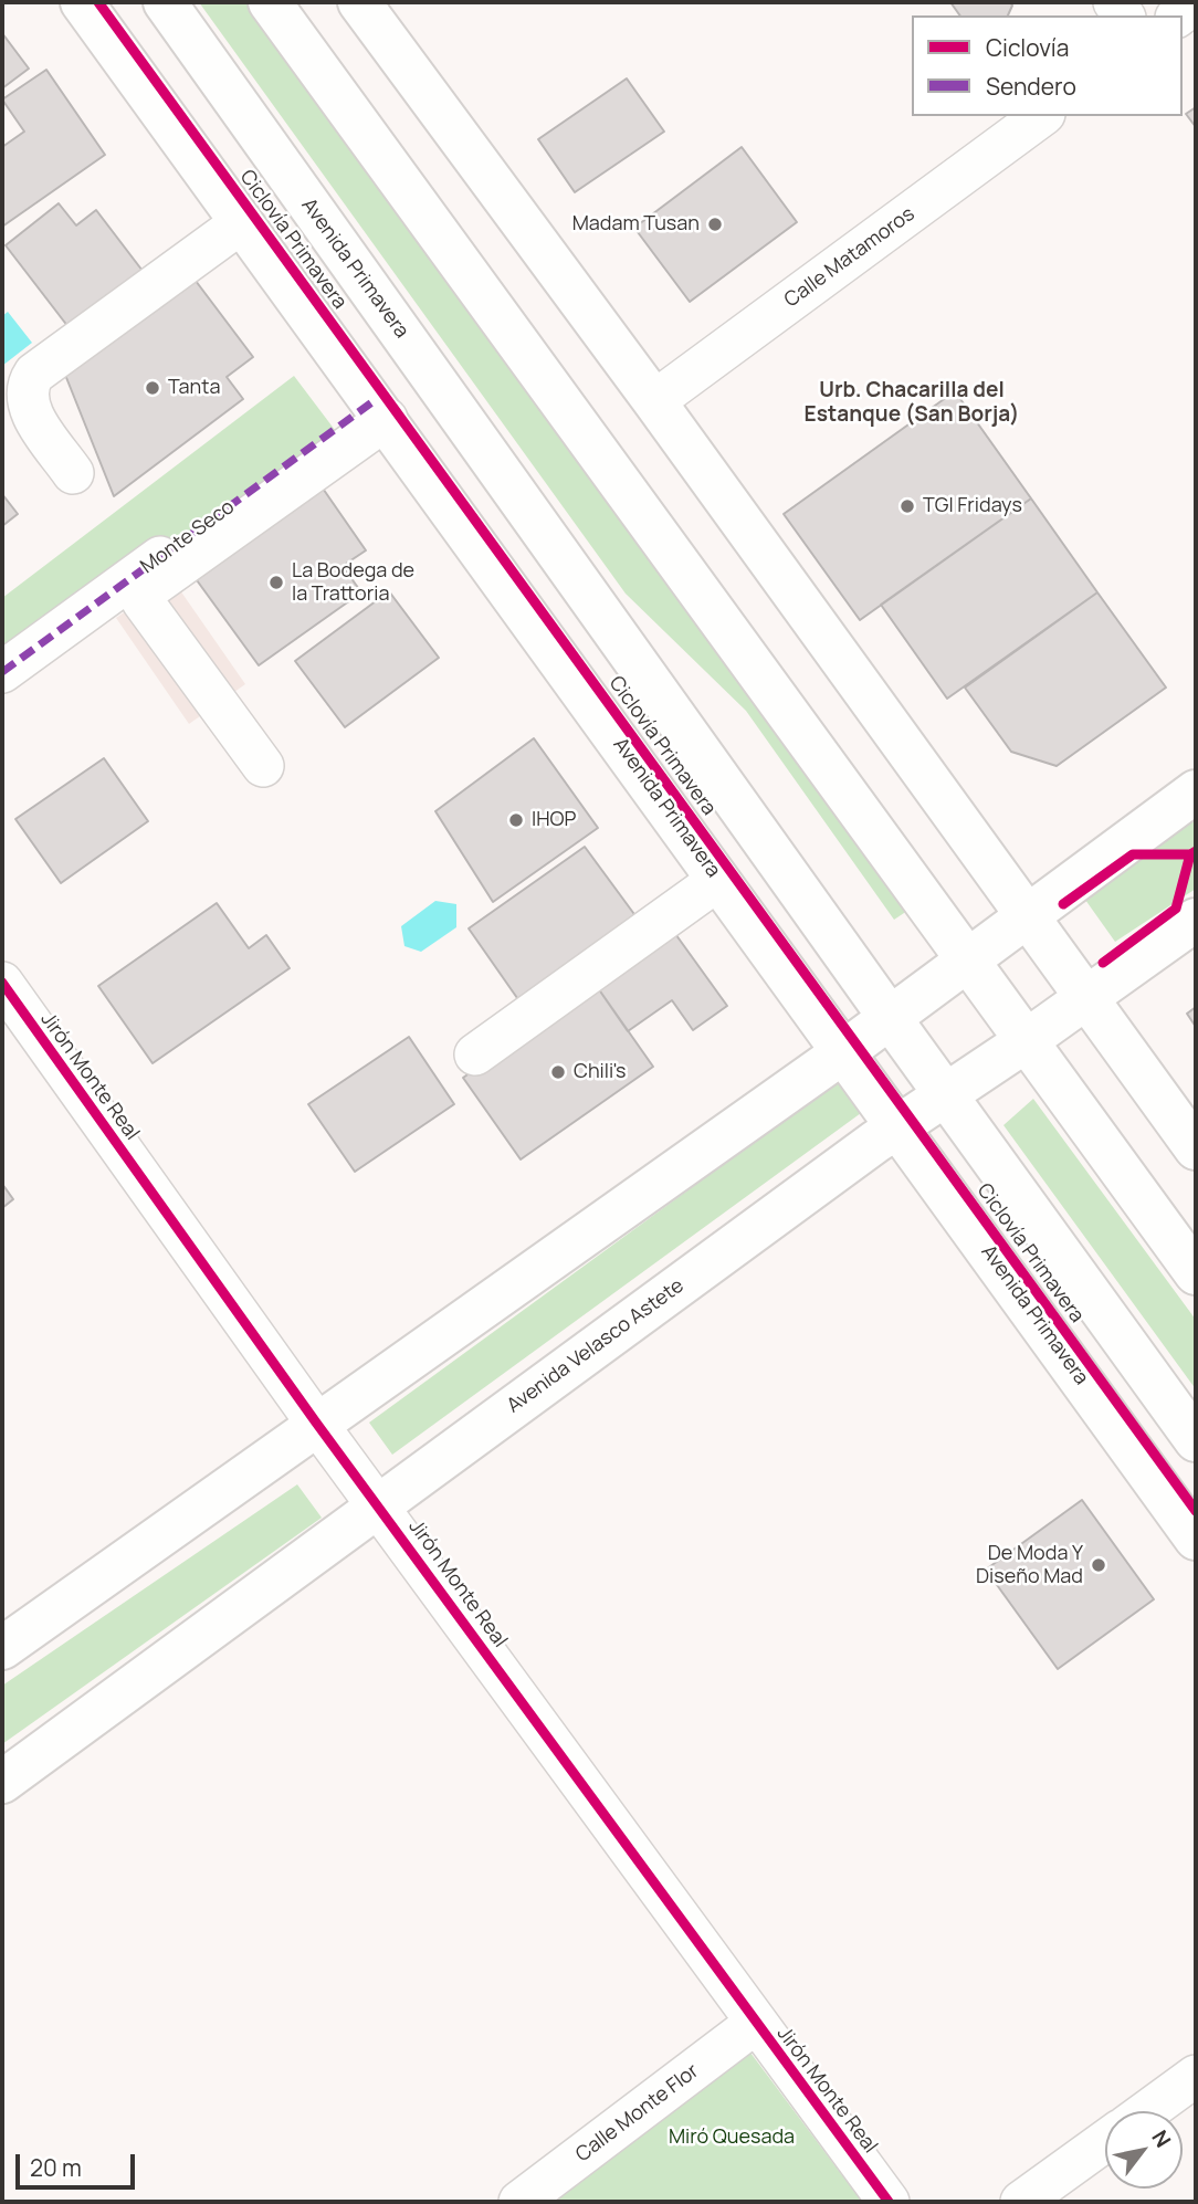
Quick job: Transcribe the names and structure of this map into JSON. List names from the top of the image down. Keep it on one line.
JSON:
{"streets":{"main road":["Avenida Primavera","Avenida Velasco Astete"],"street":["Calle Matamoros","Monte Seco","Jirón Monte Real","Calle Monte Flor"],"cycle path":["Ciclovía Primavera"]},"crossings":[["Avenida Primavera","Monte Seco"],["Avenida Primavera","Avenida Velasco Astete"],["Jirón Monte Real","Avenida Velasco Astete"],["Jirón Monte Real","Calle Monte Flor"]],"districts":["Urb. Chacarilla del Estanque (San Borja)"],"parks":["Miró Quesada"],"places":["Madam Tusan","Tanta","TGI Fridays","La Bodega de la Trattoria","IHOP","Chili's","De Moda Y Diseño Mad"],"legend":["Ciclovía","Sendero"],"scale_bar":"20 m","north":"top right"}
